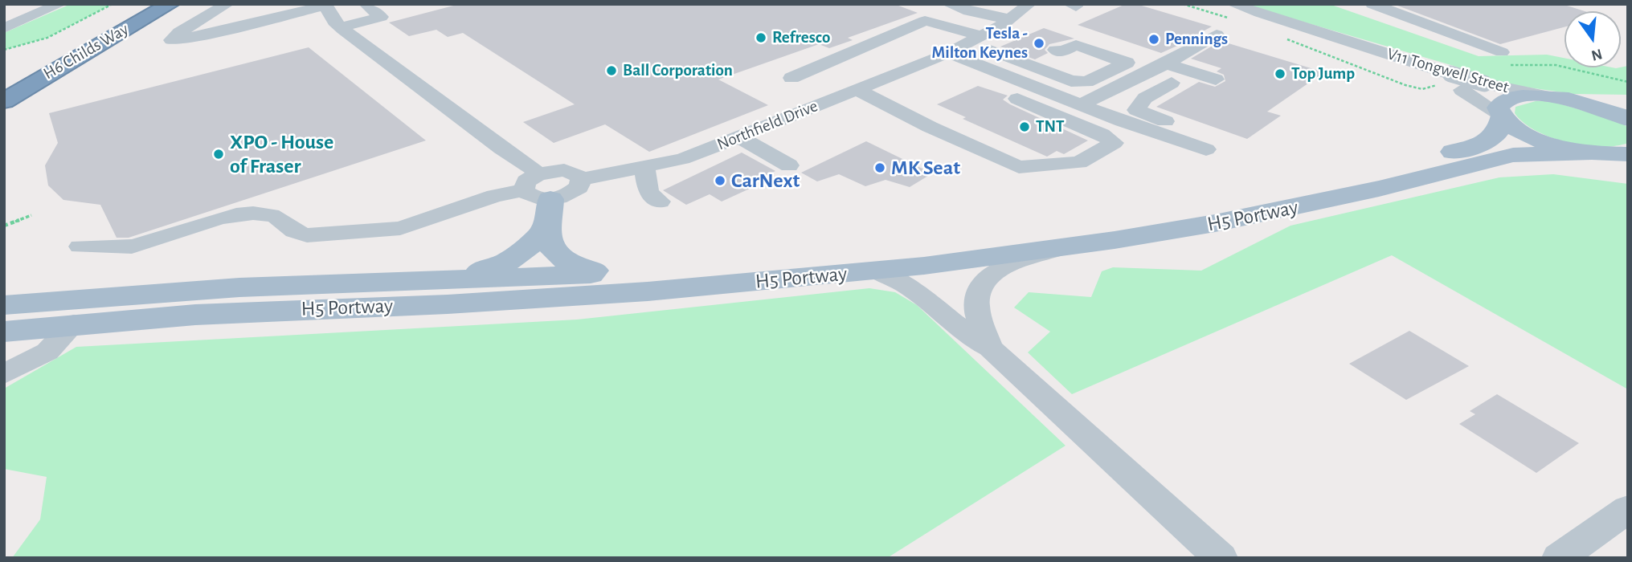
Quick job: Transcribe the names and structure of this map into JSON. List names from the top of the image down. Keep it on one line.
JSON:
{"streets":{"highway":["H6 Childs Way"],"main road":["H5 Portway"],"street":["V11 Tongwell Street","Northfield Drive"]},"crossings":[["V11 Tongwell Street","H5 Portway"]],"places":["Refresco","Pennings","Tesla - Milton Keynes","Ball Corporation","Top Jump","TNT","XPO - House of Fraser","MK Seat","CarNext"],"north":"bottom"}
